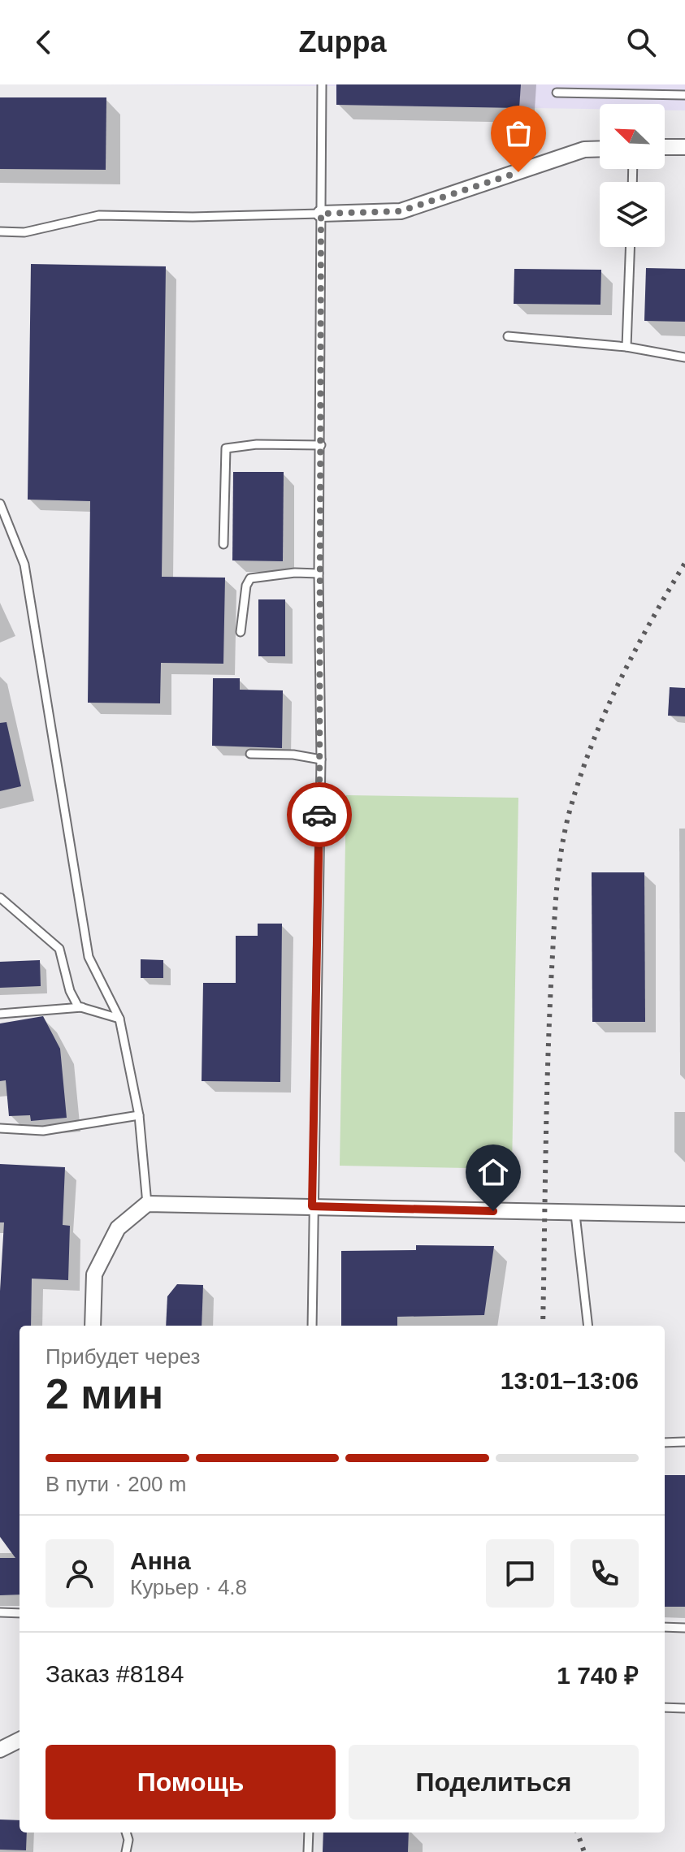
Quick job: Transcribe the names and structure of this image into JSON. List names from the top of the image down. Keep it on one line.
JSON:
{"north":"top left","page":{"header":"Zuppa","heading":["2 мин","Прибудет через","13:01–13:06"],"panel":["Анна","Курьер · 4.8","Заказ #8184","1 740 ₽"],"bar":"В пути · 200 m","buttons":["Помощь","Поделиться"]}}
